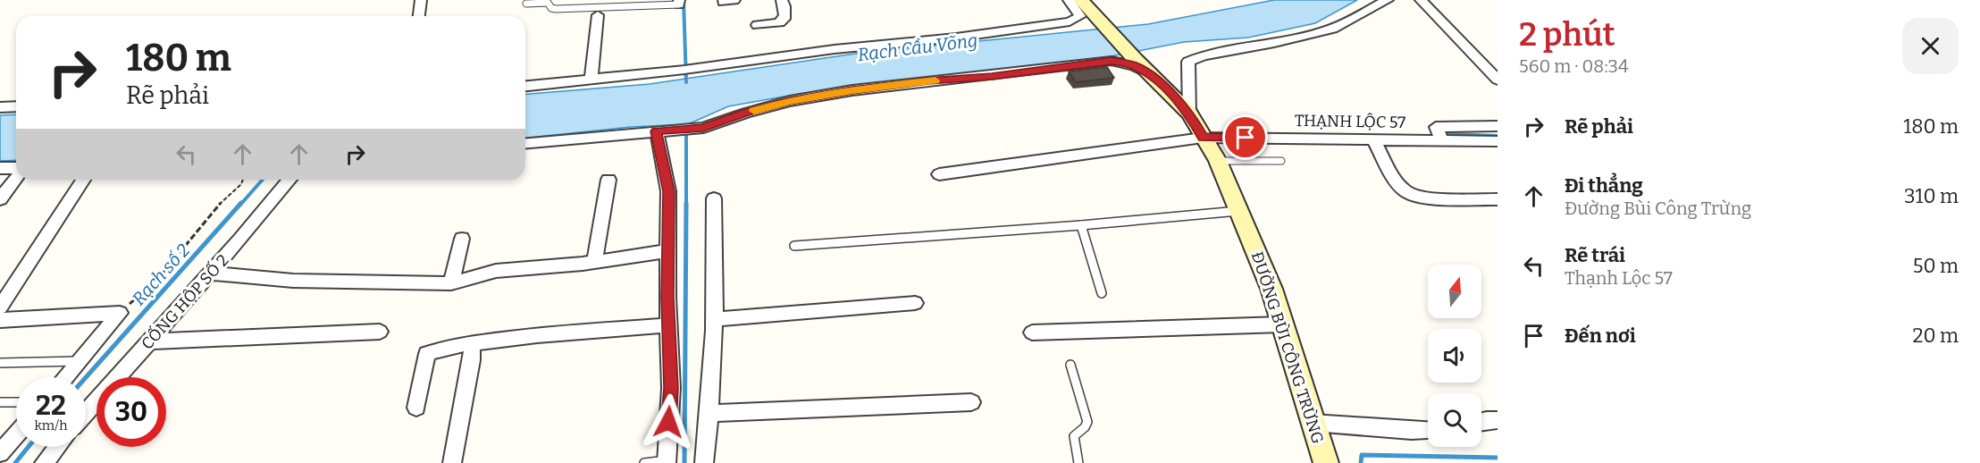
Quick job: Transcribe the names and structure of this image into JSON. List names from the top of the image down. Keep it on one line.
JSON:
{"streets":{"street":["THẠNH LỘC 57","CỐNG HỘP SỐ 2","ĐƯỜNG BÙI CÔNG TRỪNG"]},"crossings":[["THẠNH LỘC 57","ĐƯỜNG BÙI CÔNG TRỪNG"]],"water":["Rạch Cầu Võng","Rạch số 2"],"north":"top","page":{"heading":["2 phút","560 m · 08:34"],"turn":["180 m","Rẽ phải"],"list":[{"name":"Rẽ phải","value":"180 m"},{"name":"Đi thẳng","note":"Đường Bùi Công Trừng","value":"310 m"},{"name":"Rẽ trái","note":"Thạnh Lộc 57","value":"50 m"},{"name":"Đến nơi","value":"20 m"}],"speed":"22 km/h","limit":"30"}}
